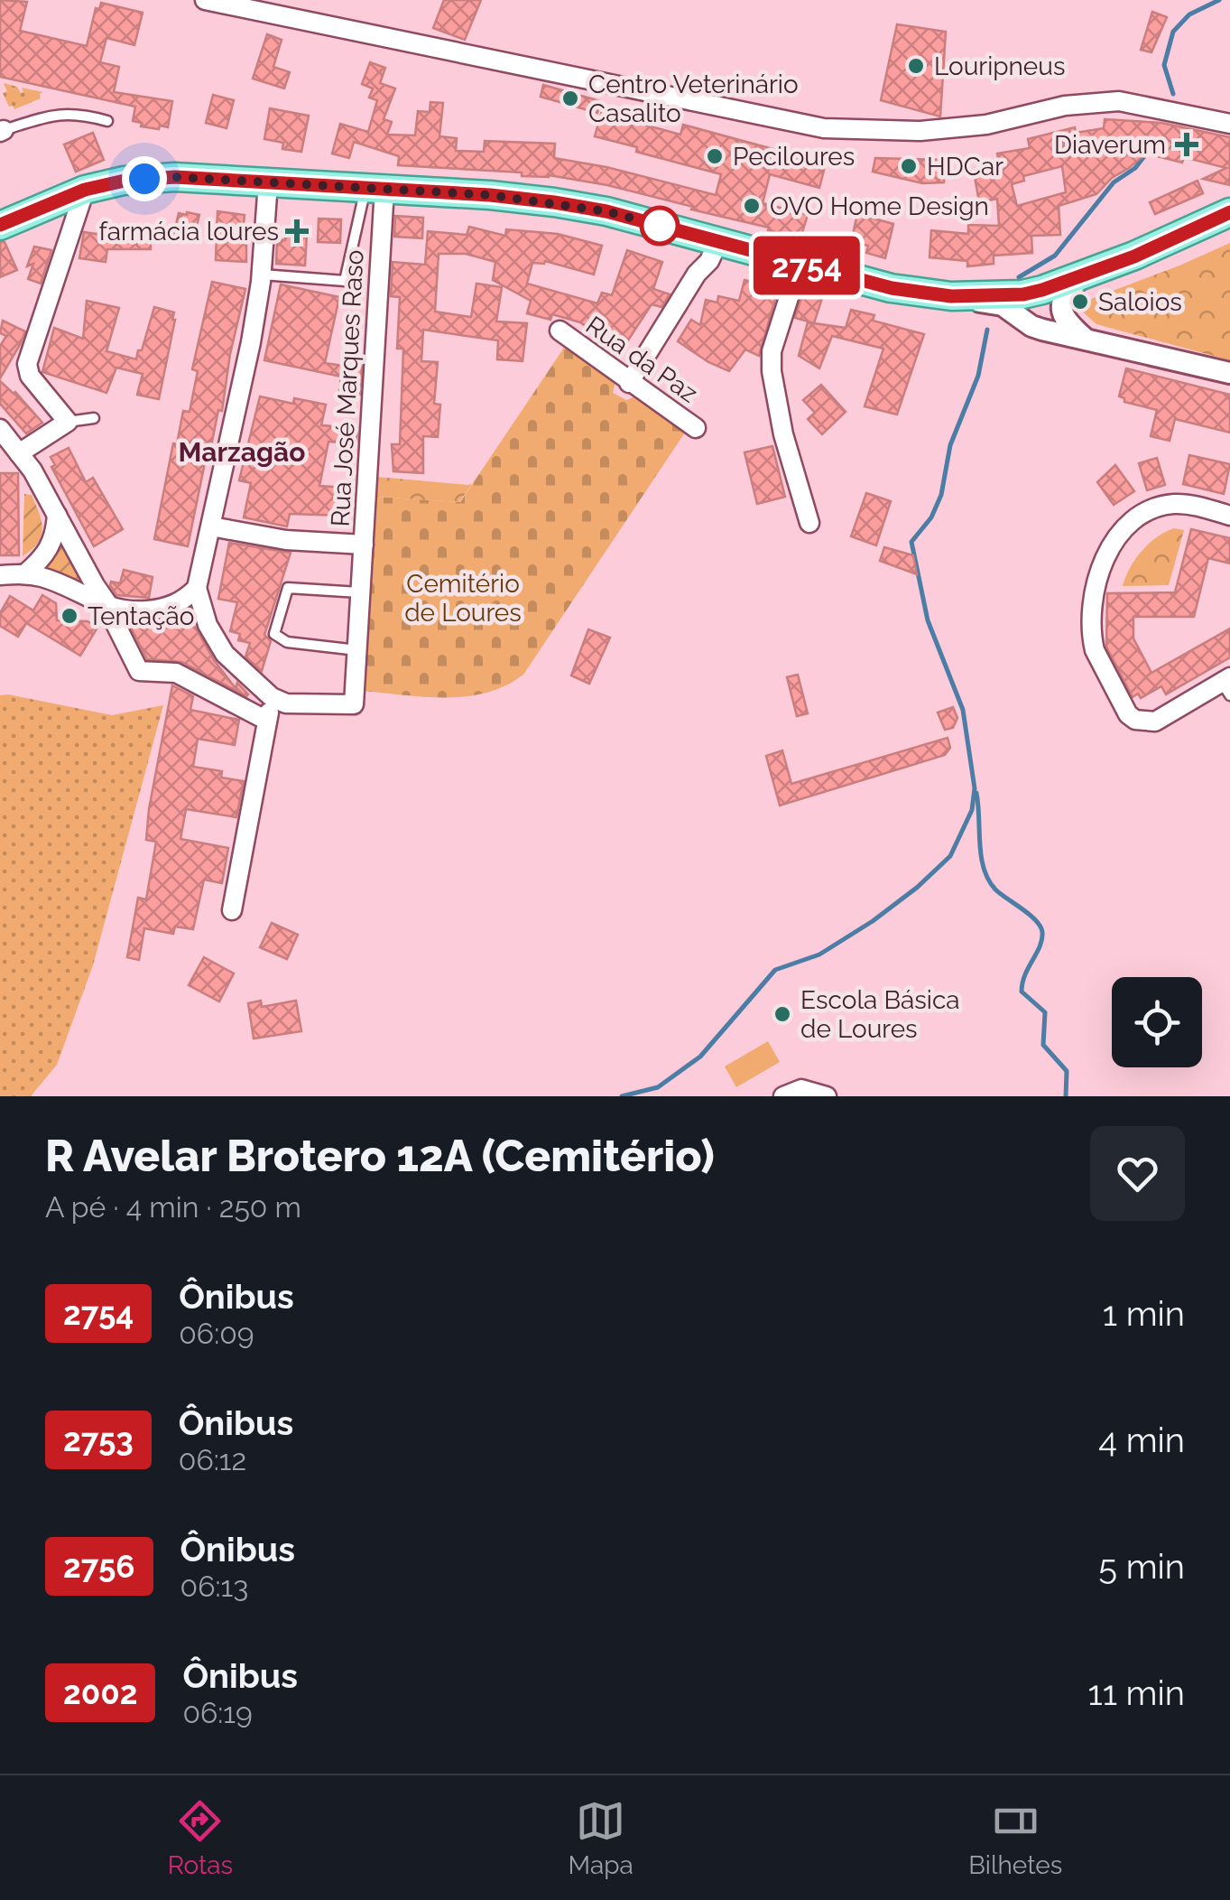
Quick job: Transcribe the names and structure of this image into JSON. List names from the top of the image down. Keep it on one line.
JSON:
{"streets":{"street":["Rua da Paz","Rua José Marques Raso"]},"districts":["Marzagão"],"parks":["Cemitério de Loures"],"places":{"other":["Louripneus","Centro Veterinário Casalito","Peciloures","HDCar","OVO Home Design","Saloios","Tentação","Escola Básica de Loures"],"health":["Diaverum","farmácia loures"]},"lines":["bus line 2754"],"page":{"on_map":"2754","heading":["R Avelar Brotero 12A (Cemitério)","A pé · 4 min · 250 m"],"list":[{"mark":"2754","name":"Ônibus","note":"06:09","value":"1 min"},{"mark":"2753","name":"Ônibus","note":"06:12","value":"4 min"},{"mark":"2756","name":"Ônibus","note":"06:13","value":"5 min"},{"mark":"2002","name":"Ônibus","note":"06:19","value":"11 min"}],"tabs":["Rotas","Mapa","Bilhetes"]}}
